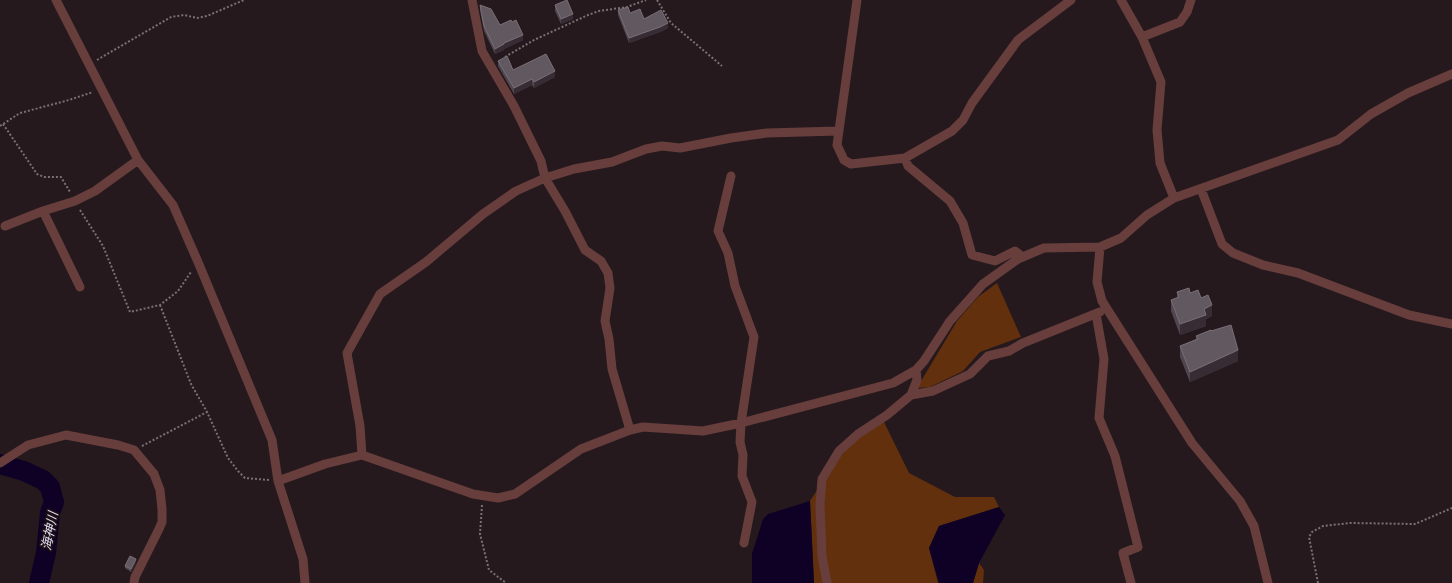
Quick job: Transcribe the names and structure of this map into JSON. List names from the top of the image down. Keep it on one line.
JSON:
{"water":["海神川"]}
